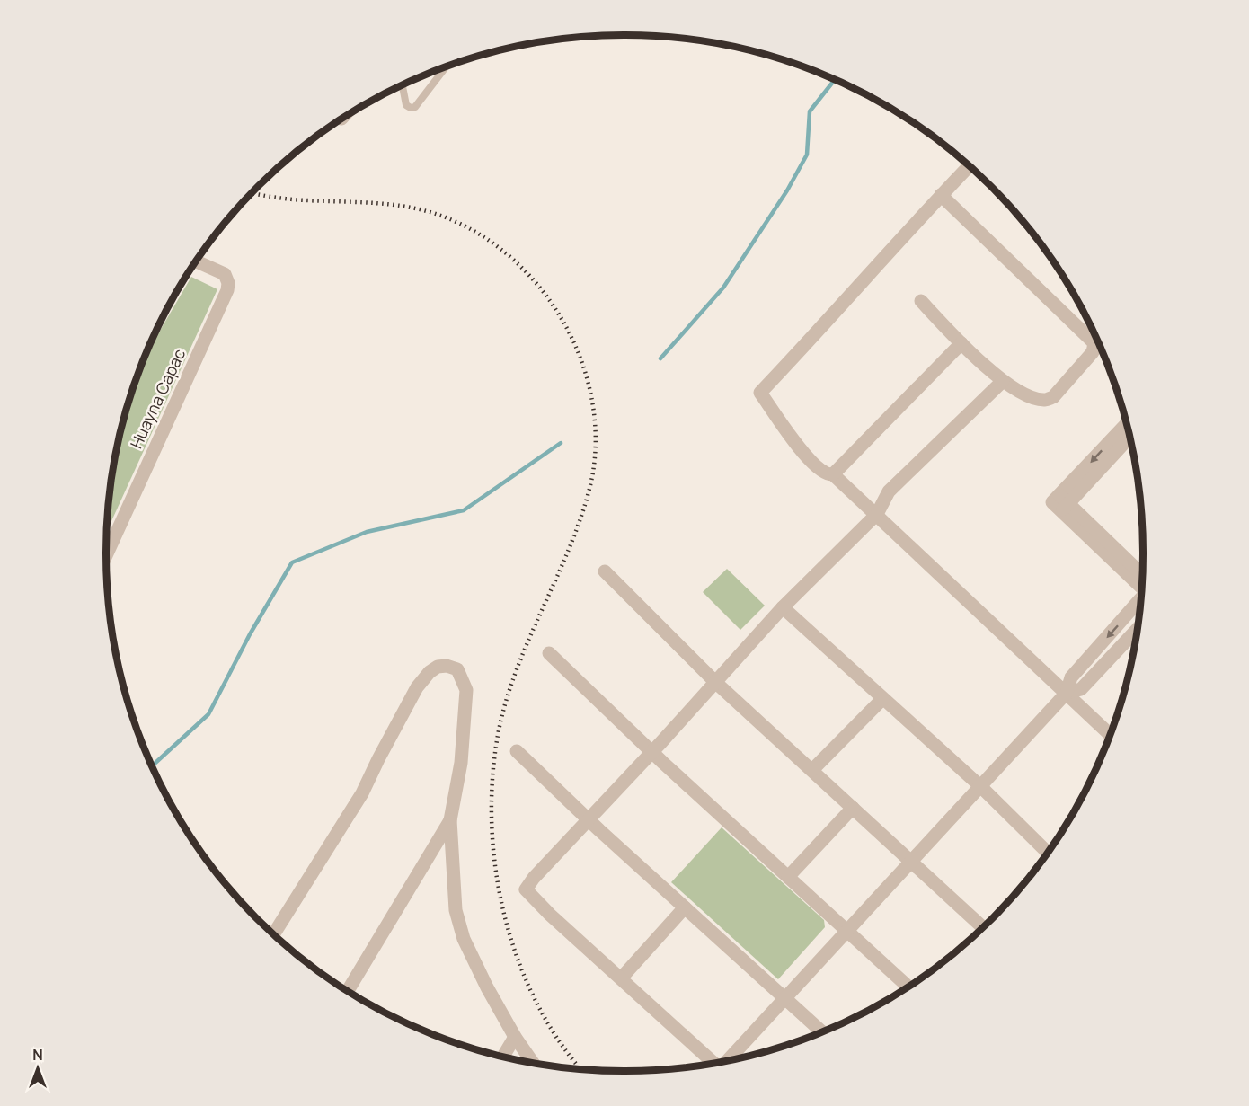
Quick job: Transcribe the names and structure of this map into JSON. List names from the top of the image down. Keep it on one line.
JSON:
{"streets":{"street":["Huayna Capac"]},"north":"top"}
